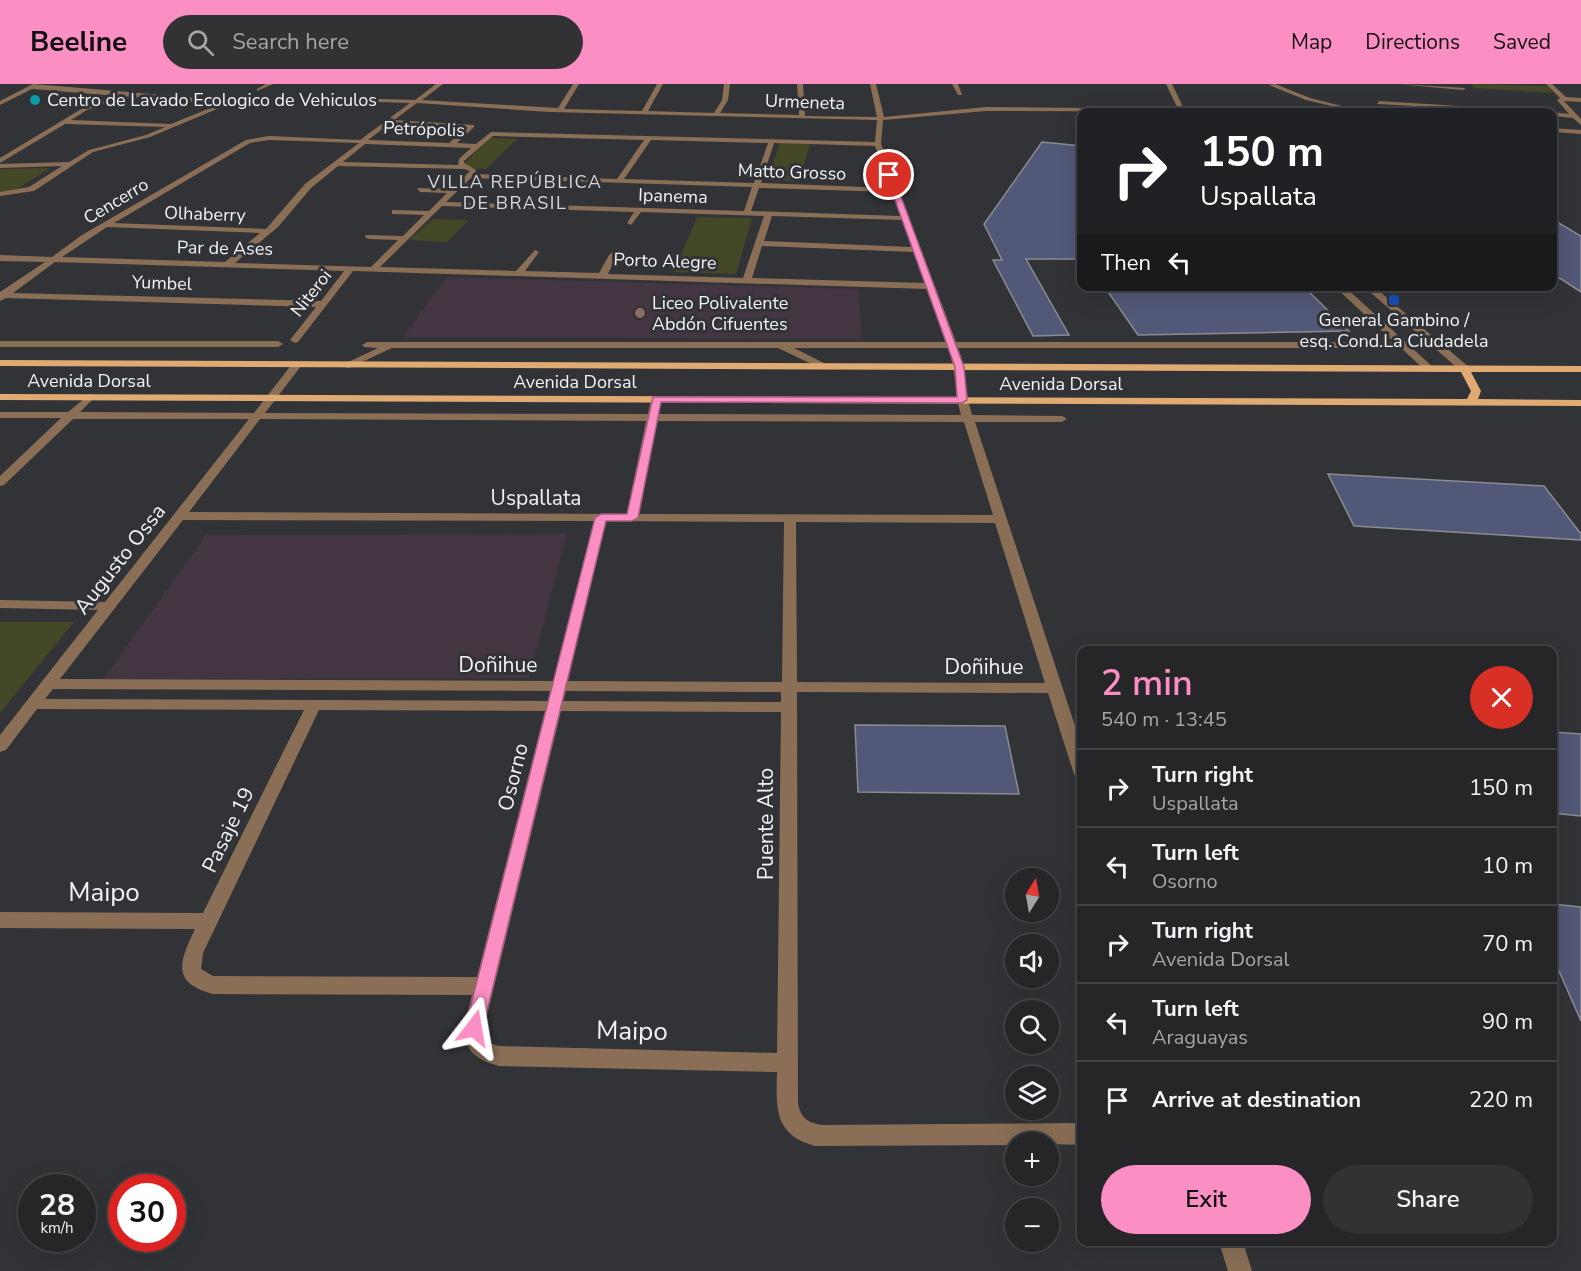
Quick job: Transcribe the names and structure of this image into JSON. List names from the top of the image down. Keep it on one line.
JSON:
{"streets":{"main road":["Avenida Dorsal"],"street":["Urmeneta","Petrópolis","Matto Grosso","Ipanema","Cencerro","Olhaberry","Par de Ases","Porto Alegre","Yumbel","Niteroi","Uspallata","Augusto Ossa","Doñihue","Osorno","Puente Alto","Pasaje 19","Maipo"]},"crossings":[["Petrópolis","Cencerro"],["Cencerro","Olhaberry"],["Cencerro","Par de Ases"],["Cencerro","Yumbel"],["Par de Ases","Porto Alegre"],["Par de Ases","Niteroi"],["Yumbel","Niteroi"],["Avenida Dorsal","Augusto Ossa"],["Uspallata","Augusto Ossa"],["Uspallata","Osorno"],["Uspallata","Puente Alto"],["Augusto Ossa","Doñihue"],["Doñihue","Osorno"],["Doñihue","Puente Alto"],["Doñihue","Pasaje 19"],["Osorno","Pasaje 19"],["Osorno","Maipo"],["Puente Alto","Maipo"],["Pasaje 19","Maipo"]],"districts":["VILLA REPÚBLICA DE BRASIL"],"places":{"other":["Centro de Lavado Ecologico de Vehiculos","Liceo Polivalente Abdón Cifuentes"],"transit":["General Gambino / esq. Cond.La Ciudadela"]},"north":"top","page":{"header":"Beeline","search":"Search here","nav":["Map","Directions","Saved"],"turn":["150 m","Uspallata"],"then":"Then","heading":["2 min","540 m · 13:45"],"list":[{"name":"Turn right","note":"Uspallata","value":"150 m"},{"name":"Turn left","note":"Osorno","value":"10 m"},{"name":"Turn right","note":"Avenida Dorsal","value":"70 m"},{"name":"Turn left","note":"Araguayas","value":"90 m"},{"name":"Arrive at destination","value":"220 m"}],"map_buttons":["+","−"],"buttons":["Exit","Share"],"speed":"28 km/h","limit":"30"}}
